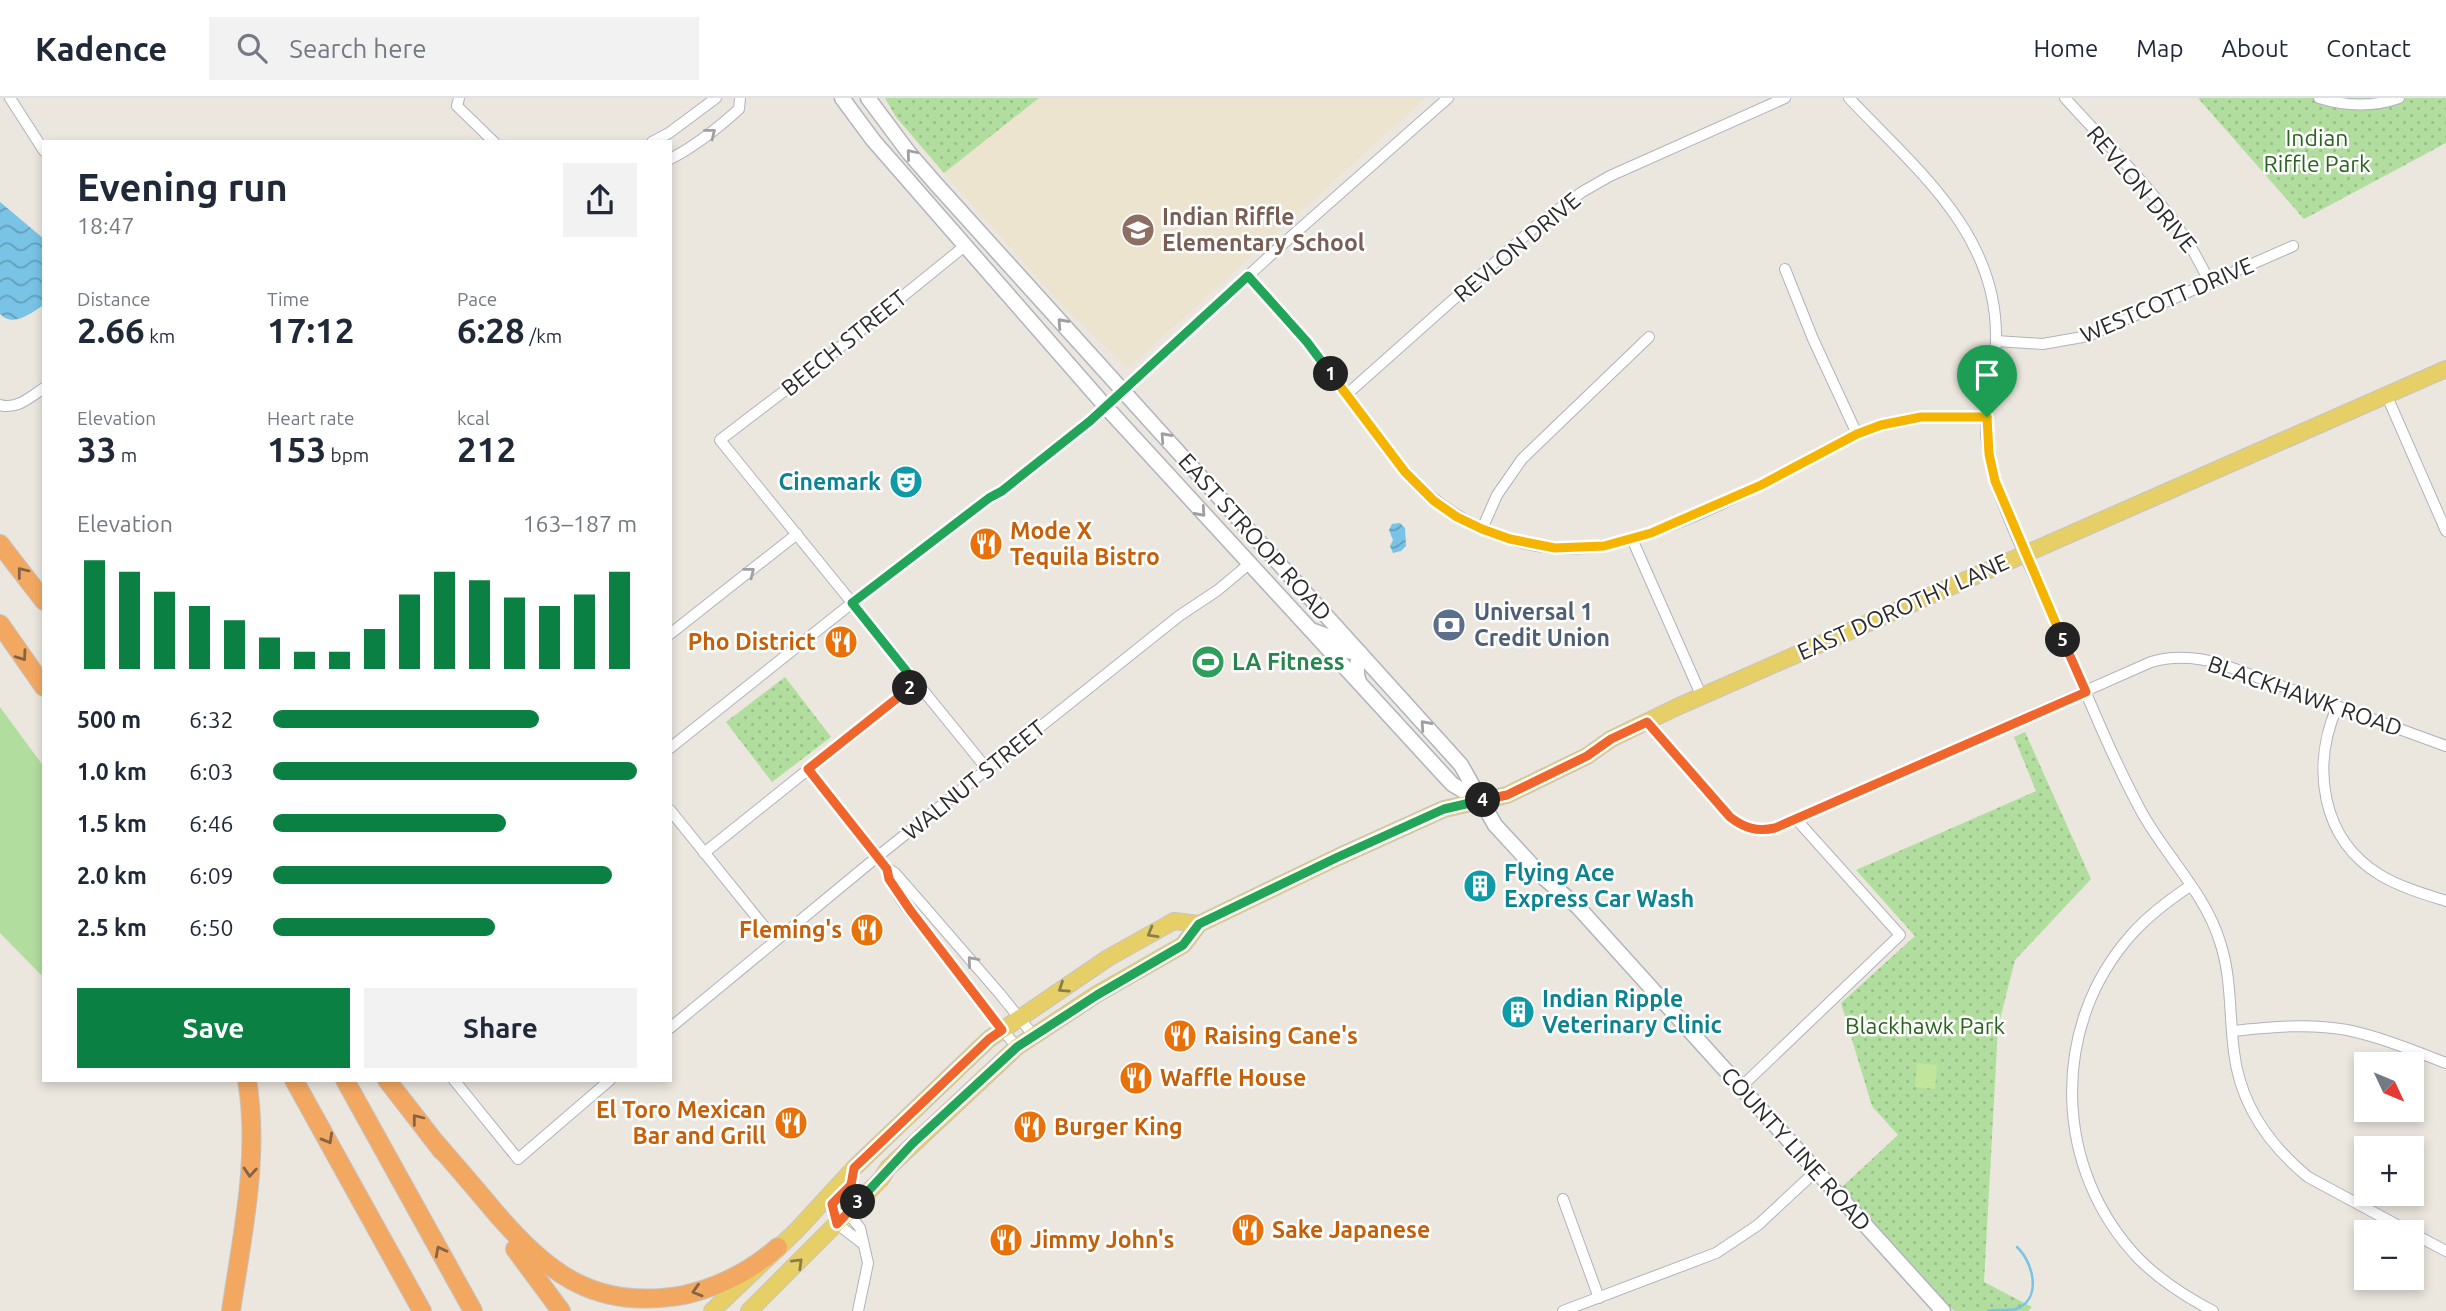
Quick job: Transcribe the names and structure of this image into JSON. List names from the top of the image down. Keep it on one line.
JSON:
{"streets":{"main road":["EAST STROOP ROAD","EAST DOROTHY LANE","COUNTY LINE ROAD"],"street":["REVLON DRIVE","WESTCOTT DRIVE","BEECH STREET","BLACKHAWK ROAD","WALNUT STREET"]},"crossings":[["REVLON DRIVE","WESTCOTT DRIVE"],["BEECH STREET","EAST STROOP ROAD"],["EAST STROOP ROAD","EAST DOROTHY LANE"],["EAST STROOP ROAD","WALNUT STREET"],["EAST STROOP ROAD","COUNTY LINE ROAD"],["EAST DOROTHY LANE","BLACKHAWK ROAD"],["EAST DOROTHY LANE","COUNTY LINE ROAD"]],"parks":["Indian Riffle Park","Blackhawk Park"],"places":{"school or university":["Indian Riffle Elementary School"],"theatre":["Cinemark"],"restaurant":["Mode X Tequila Bistro","Pho District","Fleming's","Raising Cane's","Waffle House","El Toro Mexican Bar and Grill","Burger King","Sake Japanese","Jimmy John's"],"bank":["Universal 1 Credit Union"],"sports":["LA Fitness"],"building":["Flying Ace Express Car Wash","Indian Ripple Veterinary Clinic"]},"north":"bottom right","page":{"header":"Kadence","search":"Search here","nav":["Home","Map","About","Contact"],"heading":["Evening run","18:47"],"stats":[["Distance","2.66 km"],["Time","17:12"],["Pace","6:28 /km"],["Elevation","33 m"],["Heart rate","153 bpm"],["kcal","212"]],"pins":["1","5","2","4","3"],"chart":["Elevation","163–187 m"],"list":[{"name":"500 m","note":"6:32"},{"name":"1.0 km","note":"6:03"},{"name":"1.5 km","note":"6:46"},{"name":"2.0 km","note":"6:09"},{"name":"2.5 km","note":"6:50"}],"buttons":["Save","Share"],"map_buttons":["+","−"]}}
